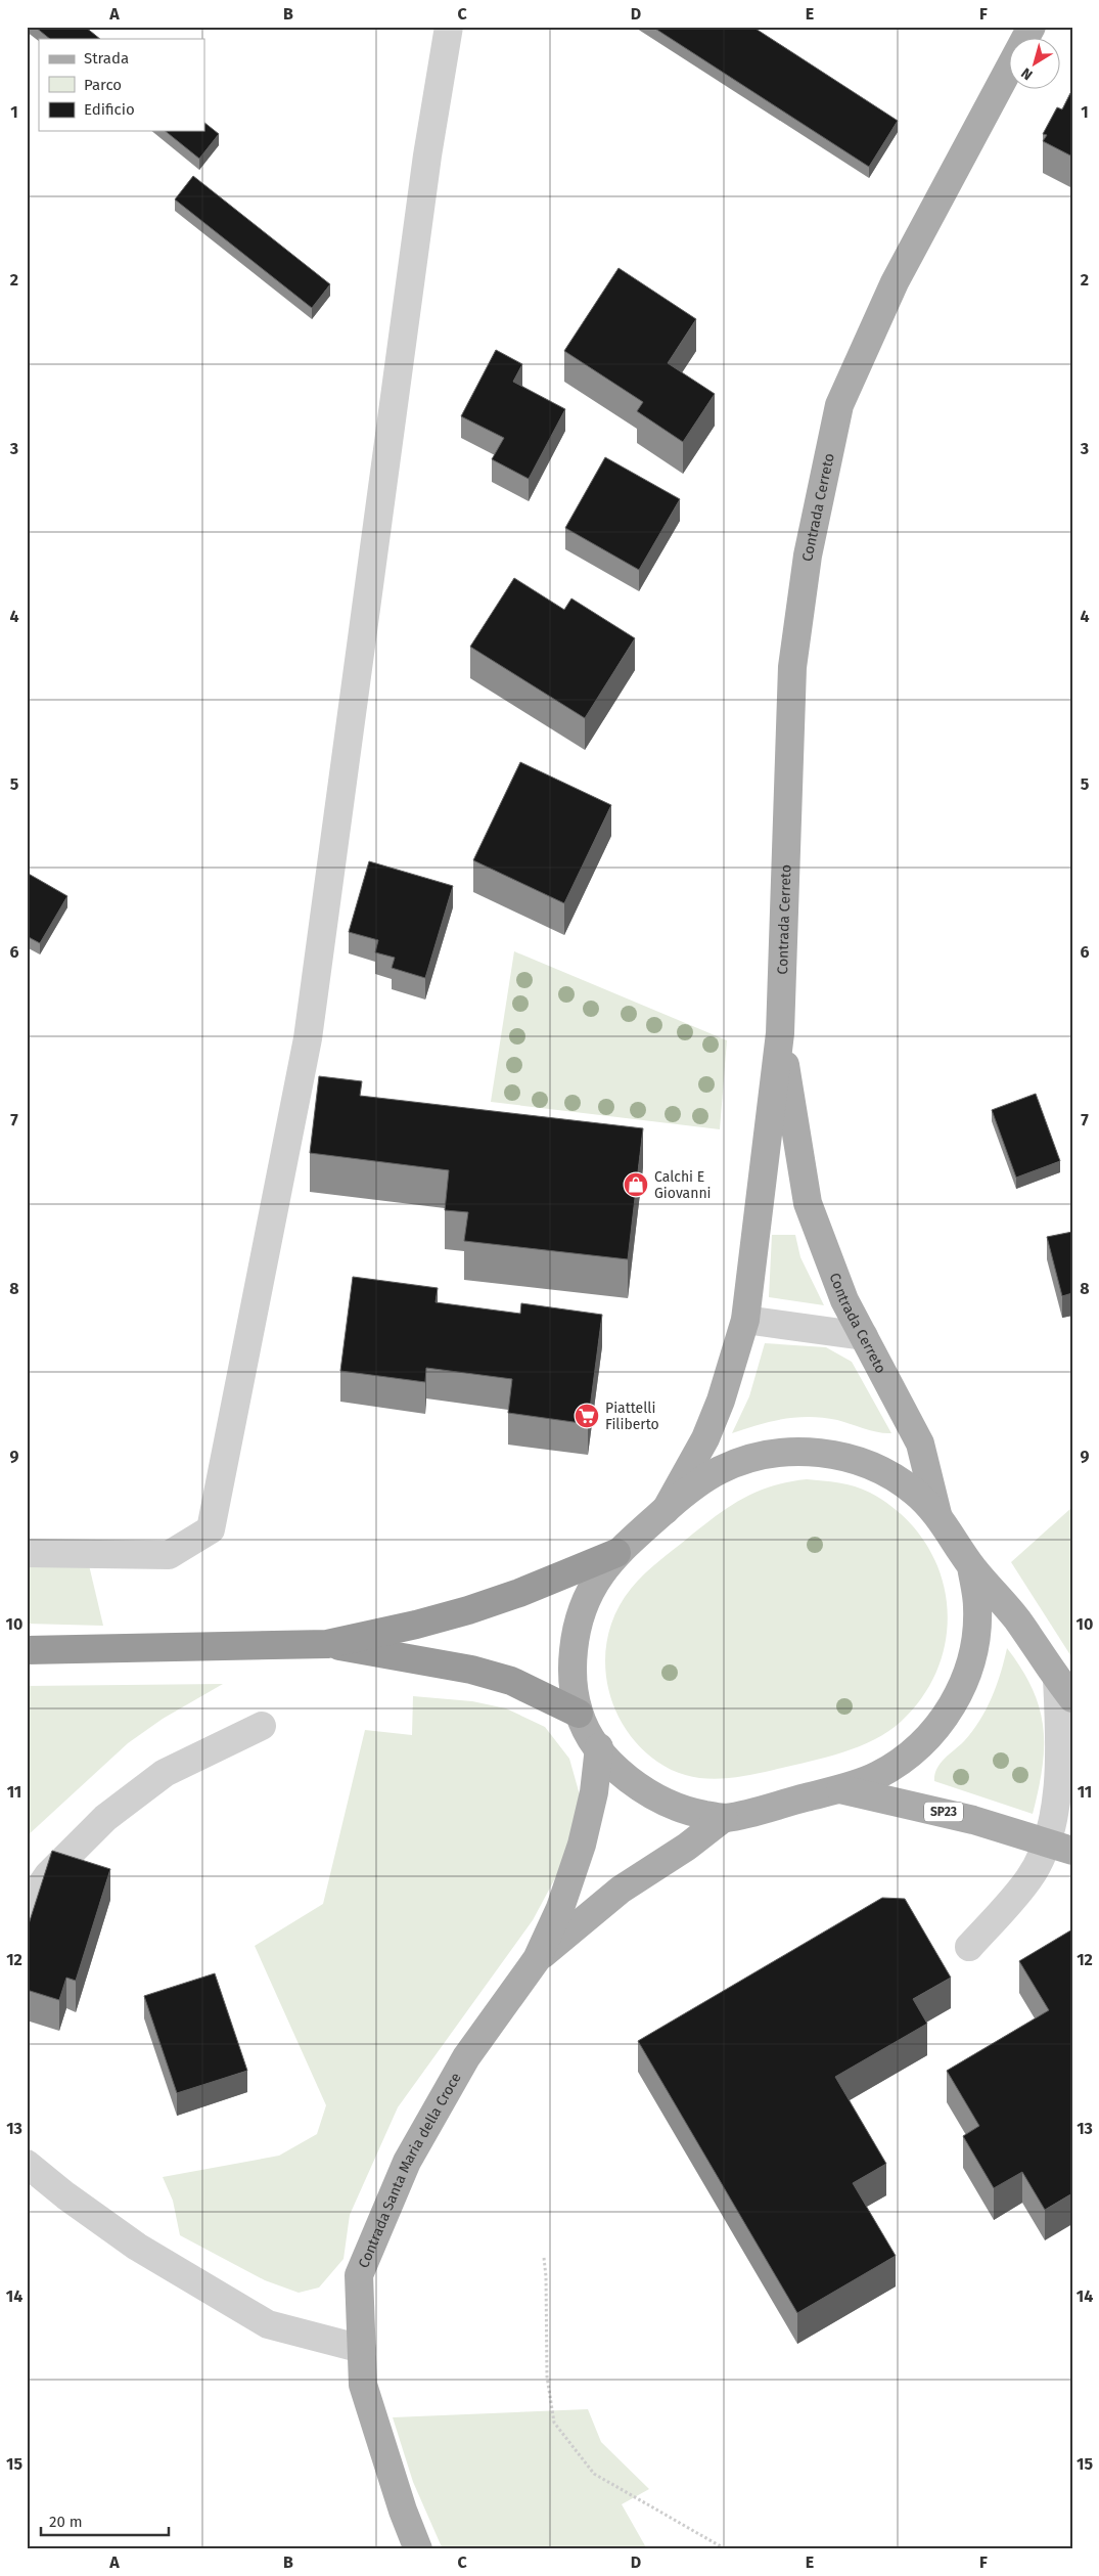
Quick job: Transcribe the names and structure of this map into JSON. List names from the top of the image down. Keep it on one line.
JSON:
{"streets":{"main road":["Contrada Cerreto","SP23","Contrada Santa Maria della Croce"]},"places":{"shop":["Calchi E Giovanni"],"supermarket":["Piattelli Filiberto"]},"legend":["Strada","Parco","Edificio"],"scale_bar":"20 m","north":"bottom left","grid":{"columns":["A","B","C","D","E","F"],"rows":["1","2","3","4","5","6","7","8","9","10","11","12","13","14","15"]}}
